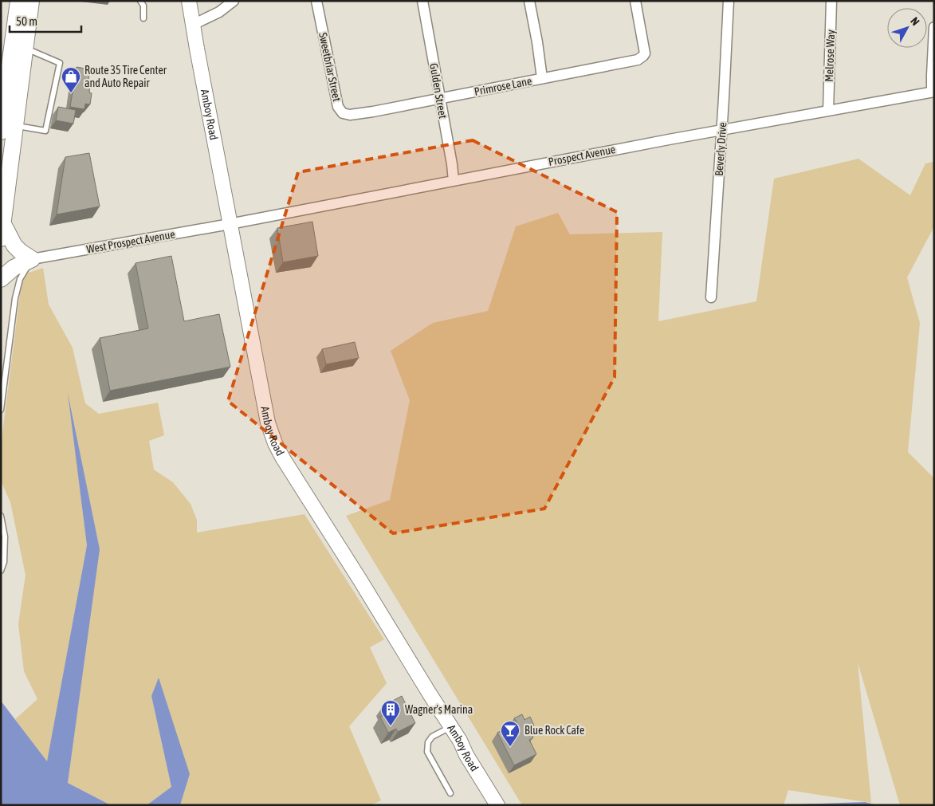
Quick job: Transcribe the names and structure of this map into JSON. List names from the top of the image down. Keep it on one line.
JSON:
{"streets":{"main road":["Amboy Road"],"street":["Melrose Way","Sweetbriar Street","Primrose Lane","Gulden Street","Beverly Drive","Prospect Avenue","West Prospect Avenue"]},"crossings":[["Melrose Way","Prospect Avenue"],["Sweetbriar Street","Primrose Lane"],["Primrose Lane","Gulden Street"],["Gulden Street","Prospect Avenue"],["Amboy Road","Prospect Avenue"],["Amboy Road","West Prospect Avenue"],["Beverly Drive","Prospect Avenue"],["Prospect Avenue","West Prospect Avenue"]],"places":{"shop":["Route 35 Tire Center and Auto Repair"],"building":["Wagner's Marina"],"bar":["Blue Rock Cafe"]},"scale_bar":"50 m","north":"top right"}
